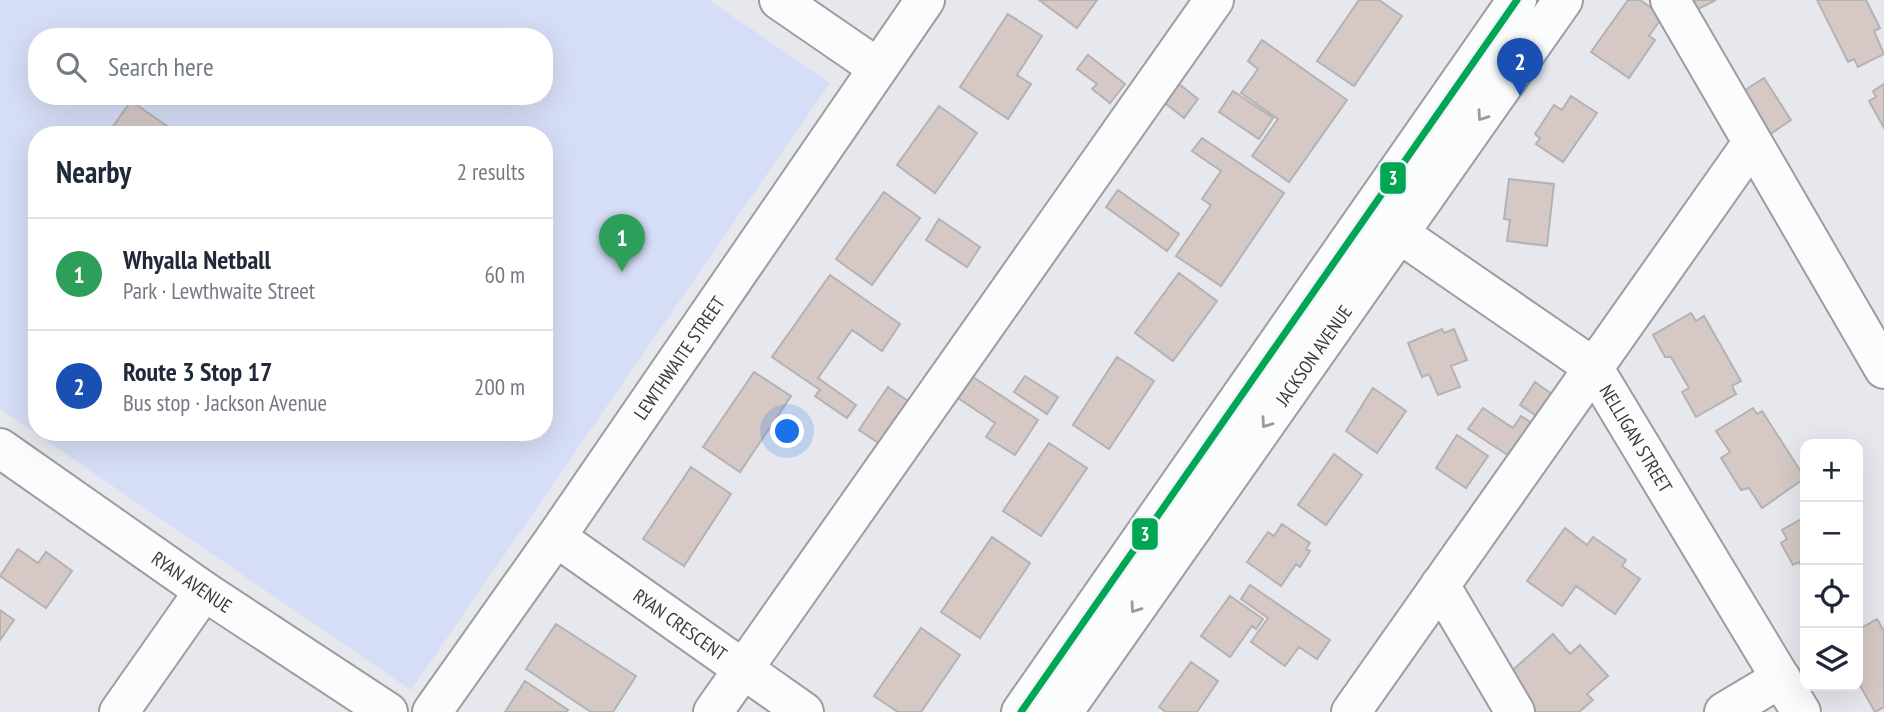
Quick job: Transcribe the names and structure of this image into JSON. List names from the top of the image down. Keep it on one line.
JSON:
{"streets":{"street":["JACKSON AVENUE","LEWTHWAITE STREET","NELLIGAN STREET","RYAN AVENUE","RYAN CRESCENT"]},"crossings":[["JACKSON AVENUE","NELLIGAN STREET"],["LEWTHWAITE STREET","RYAN CRESCENT"]],"lines":["transit line 3"],"page":{"search":"Search here","pins":["2","1"],"heading":["Nearby","2 results"],"list":[{"mark":"1","name":"Whyalla Netball","note":"Park · Lewthwaite Street","value":"60 m"},{"mark":"2","name":"Route 3 Stop 17","note":"Bus stop · Jackson Avenue","value":"200 m"}],"map_buttons":["+","−"]}}
